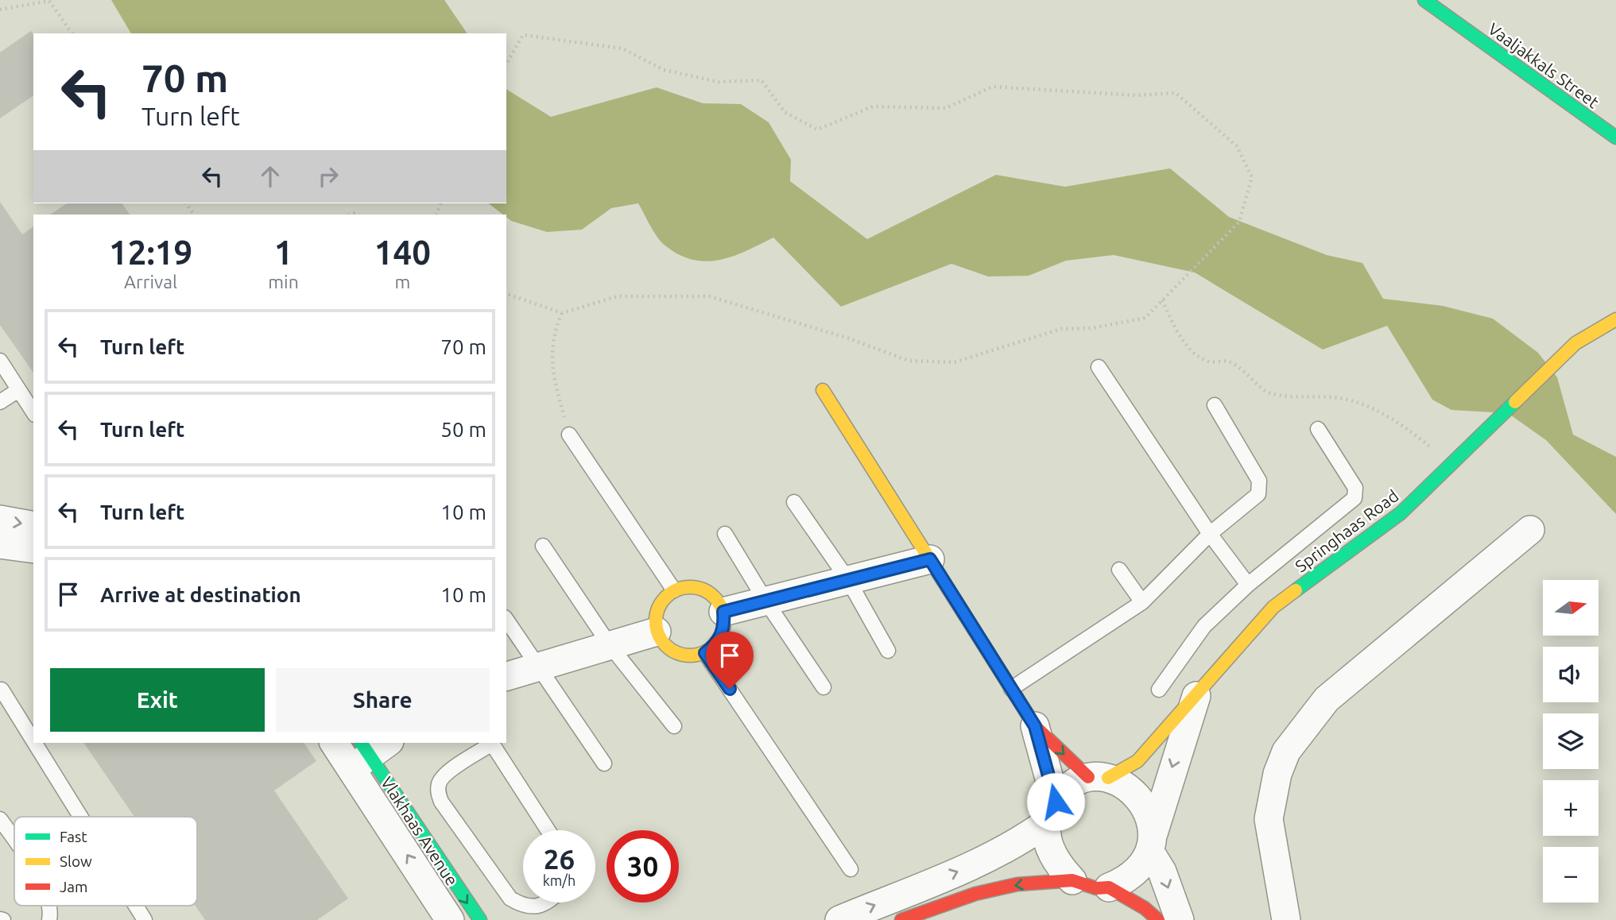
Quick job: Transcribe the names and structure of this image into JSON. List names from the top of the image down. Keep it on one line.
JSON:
{"streets":{"street":["Vaaljakkals Street","Springhaas Road","Vlakhaas Avenue"]},"legend":["Fast","Slow","Jam"],"north":"right","page":{"turn":["70 m","Turn left"],"eta":["12:19","Arrival","1","min","140","m"],"list":[{"name":"Turn left","value":"70 m"},{"name":"Turn left","value":"50 m"},{"name":"Turn left","value":"10 m"},{"name":"Arrive at destination","value":"10 m"}],"map_buttons":["+","−"],"buttons":["Exit","Share"],"speed":"26 km/h","limit":"30"}}
